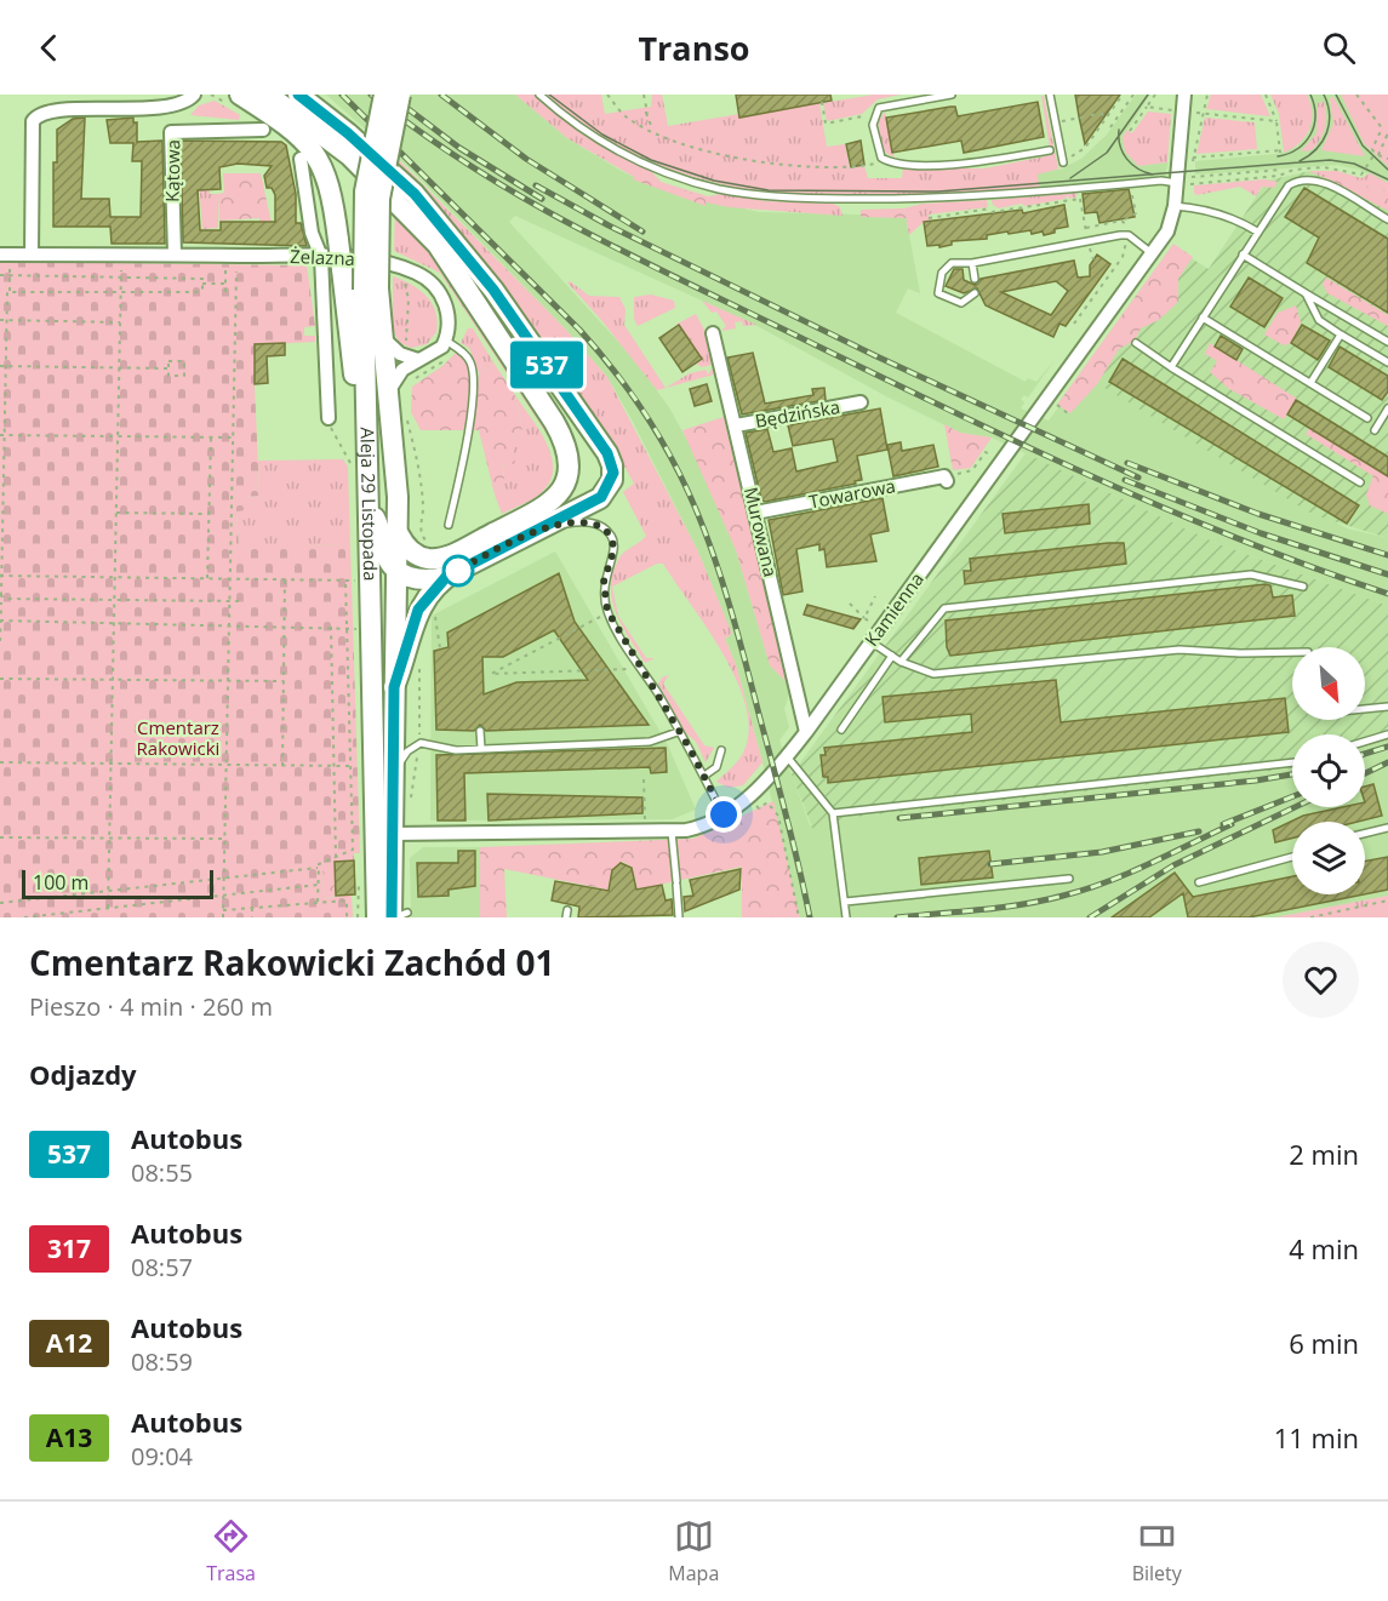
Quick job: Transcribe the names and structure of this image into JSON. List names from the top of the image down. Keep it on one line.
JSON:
{"streets":{"main road":["Aleja 29 Listopada"],"street":["Kątowa","Żelazna","Będzińska","Towarowa","Murowana","Kamienna"]},"crossings":[["Kątowa","Żelazna"],["Będzińska","Murowana"],["Towarowa","Murowana"],["Aleja 29 Listopada","Kamienna"],["Murowana","Kamienna"]],"parks":["Cmentarz Rakowicki"],"lines":["bus line 537"],"scale_bar":"100 m","north":"bottom right","page":{"header":"Transo","on_map":"537","scale":"100 m","heading":[["Cmentarz Rakowicki Zachód 01","Pieszo · 4 min · 260 m"],"Odjazdy"],"list":[{"mark":"537","name":"Autobus","note":"08:55","value":"2 min"},{"mark":"317","name":"Autobus","note":"08:57","value":"4 min"},{"mark":"A12","name":"Autobus","note":"08:59","value":"6 min"},{"mark":"A13","name":"Autobus","note":"09:04","value":"11 min"}],"tabs":["Trasa","Mapa","Bilety"]}}
